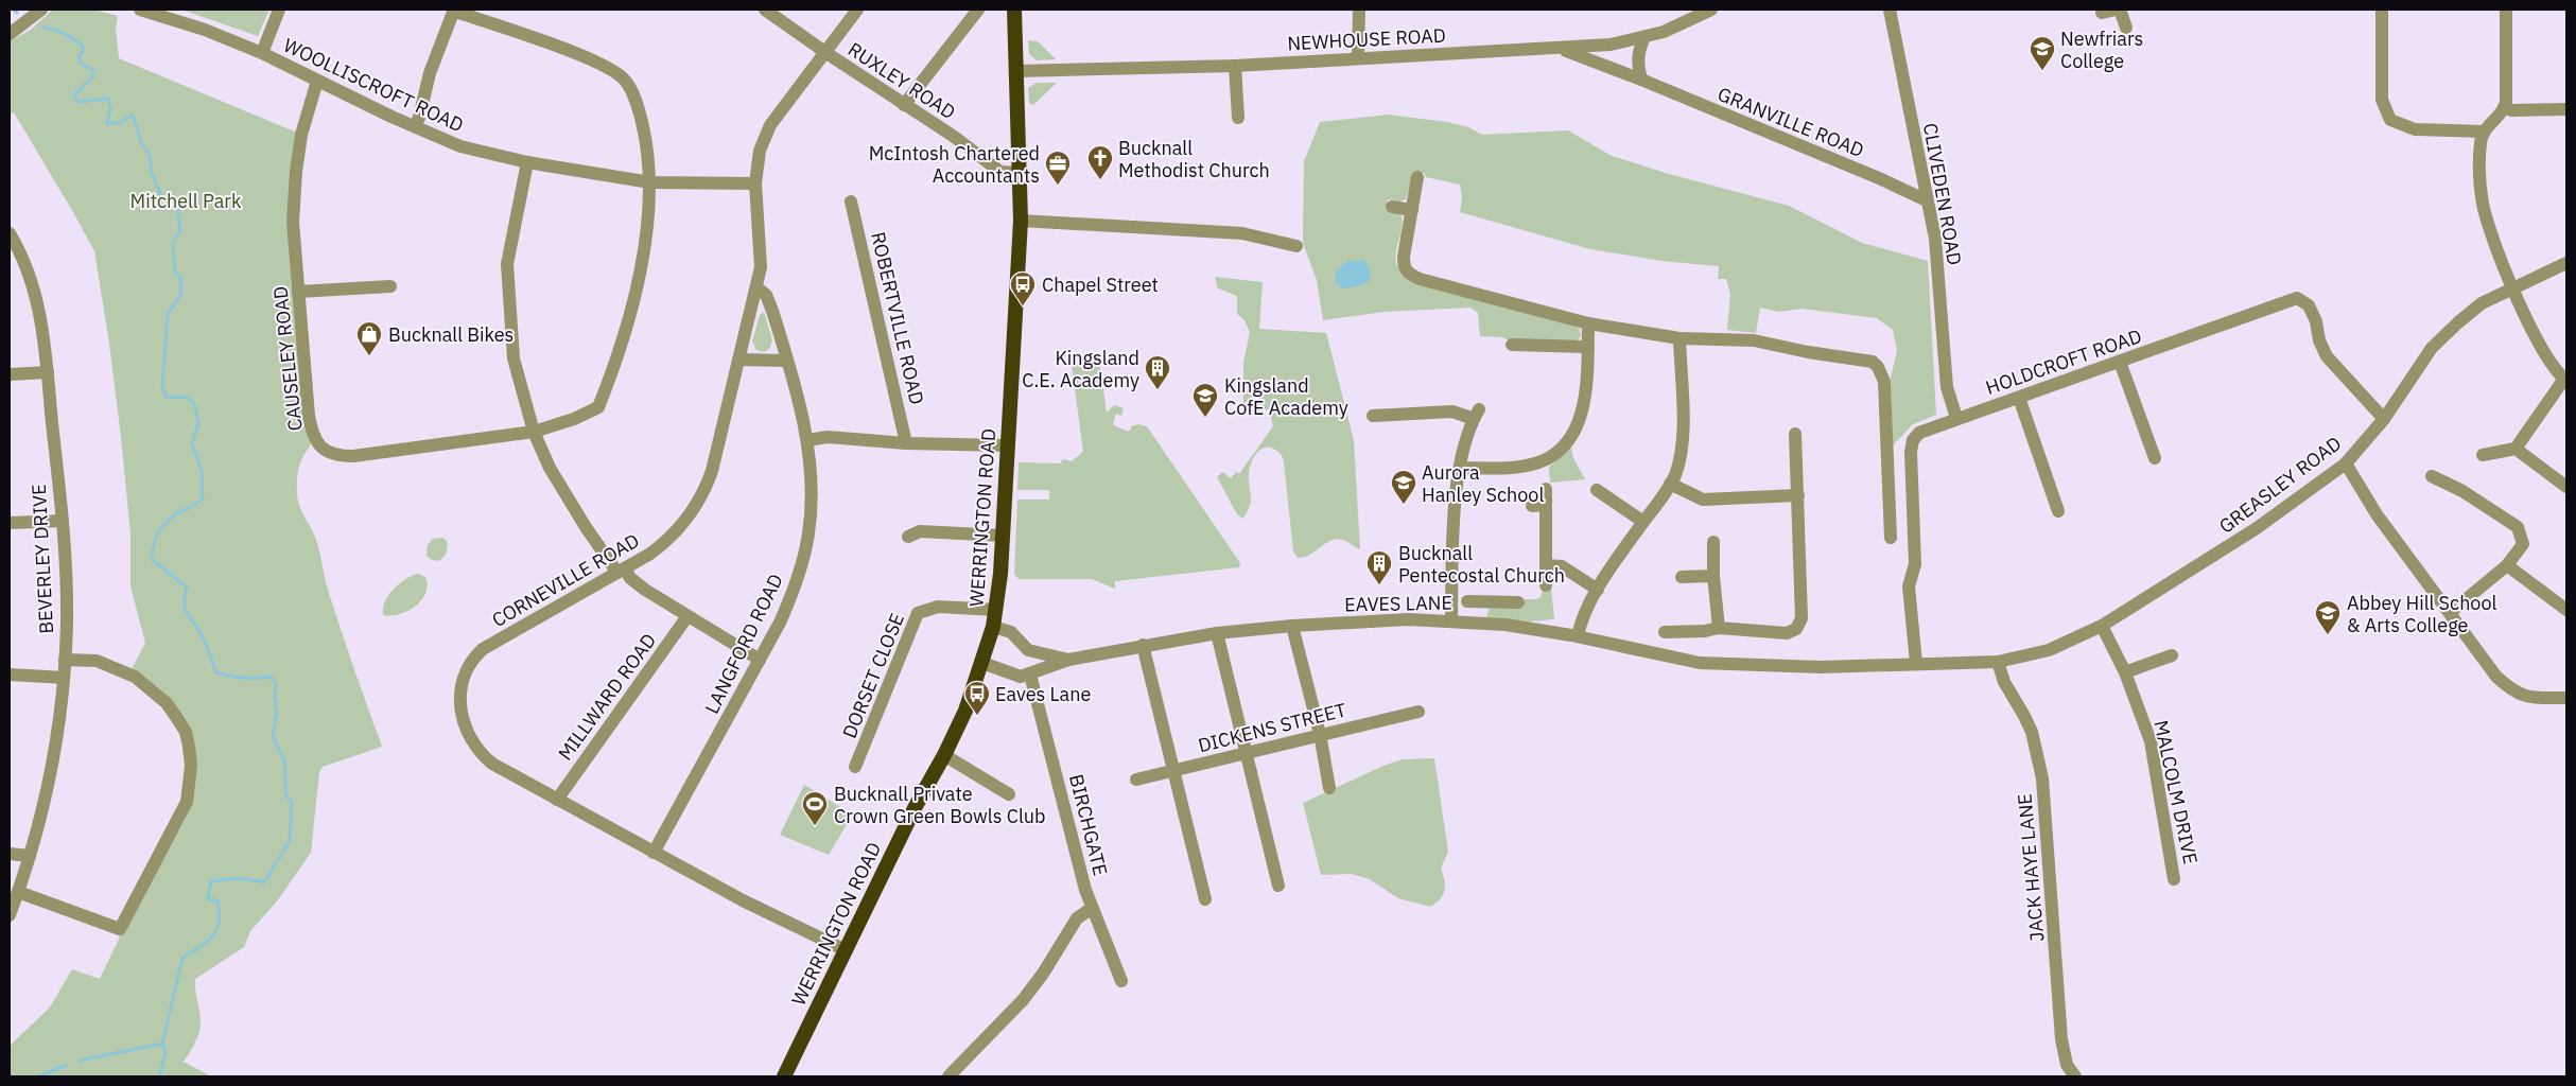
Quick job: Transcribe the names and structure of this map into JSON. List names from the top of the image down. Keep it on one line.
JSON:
{"streets":{"highway":["WERRINGTON ROAD"],"street":["NEWHOUSE ROAD","RUXLEY ROAD","WOOLLISCROFT ROAD","GRANVILLE ROAD","CLIVEDEN ROAD","ROBERTVILLE ROAD","CAUSELEY ROAD","HOLDCROFT ROAD","GREASLEY ROAD","BEVERLEY DRIVE","CORNEVILLE ROAD","EAVES LANE","LANGFORD ROAD","DORSET CLOSE","MILLWARD ROAD","DICKENS STREET","MALCOLM DRIVE","BIRCHGATE","JACK HAYE LANE"]},"crossings":[["NEWHOUSE ROAD","GRANVILLE ROAD"],["NEWHOUSE ROAD","WERRINGTON ROAD"],["RUXLEY ROAD","WERRINGTON ROAD"],["RUXLEY ROAD","CORNEVILLE ROAD"],["WOOLLISCROFT ROAD","CAUSELEY ROAD"],["WOOLLISCROFT ROAD","CORNEVILLE ROAD"],["GRANVILLE ROAD","CLIVEDEN ROAD"],["CLIVEDEN ROAD","HOLDCROFT ROAD"],["HOLDCROFT ROAD","GREASLEY ROAD"],["HOLDCROFT ROAD","EAVES LANE"],["GREASLEY ROAD","EAVES LANE"],["GREASLEY ROAD","MALCOLM DRIVE"],["GREASLEY ROAD","JACK HAYE LANE"],["WERRINGTON ROAD","CORNEVILLE ROAD"],["WERRINGTON ROAD","EAVES LANE"],["WERRINGTON ROAD","DORSET CLOSE"],["CORNEVILLE ROAD","LANGFORD ROAD"],["CORNEVILLE ROAD","MILLWARD ROAD"],["EAVES LANE","BIRCHGATE"]],"parks":["Mitchell Park"],"places":{"school or university":["Newfriars College","Kingsland CofE Academy","Aurora Hanley School","Abbey Hill School & Arts College"],"church":["Bucknall Methodist Church"],"office":["McIntosh Chartered Accountants"],"bus stop":["Chapel Street","Eaves Lane"],"shop":["Bucknall Bikes"],"building":["Kingsland C.E. Academy","Bucknall Pentecostal Church"],"sports":["Bucknall Private Crown Green Bowls Club"]}}
